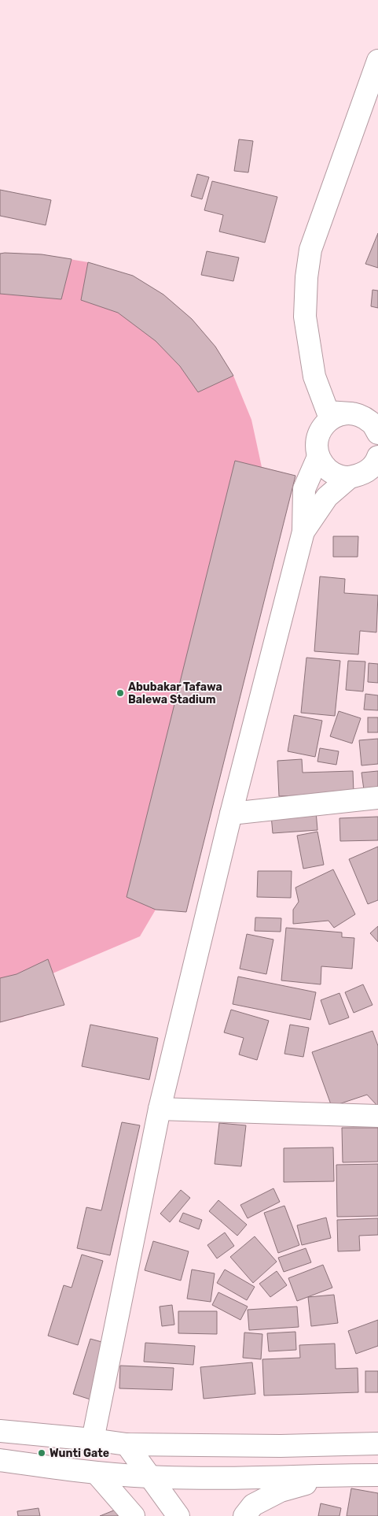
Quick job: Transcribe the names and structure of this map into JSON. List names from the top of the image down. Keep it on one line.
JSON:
{"places":["Abubakar Tafawa Balewa Stadium","Wunti Gate"]}
